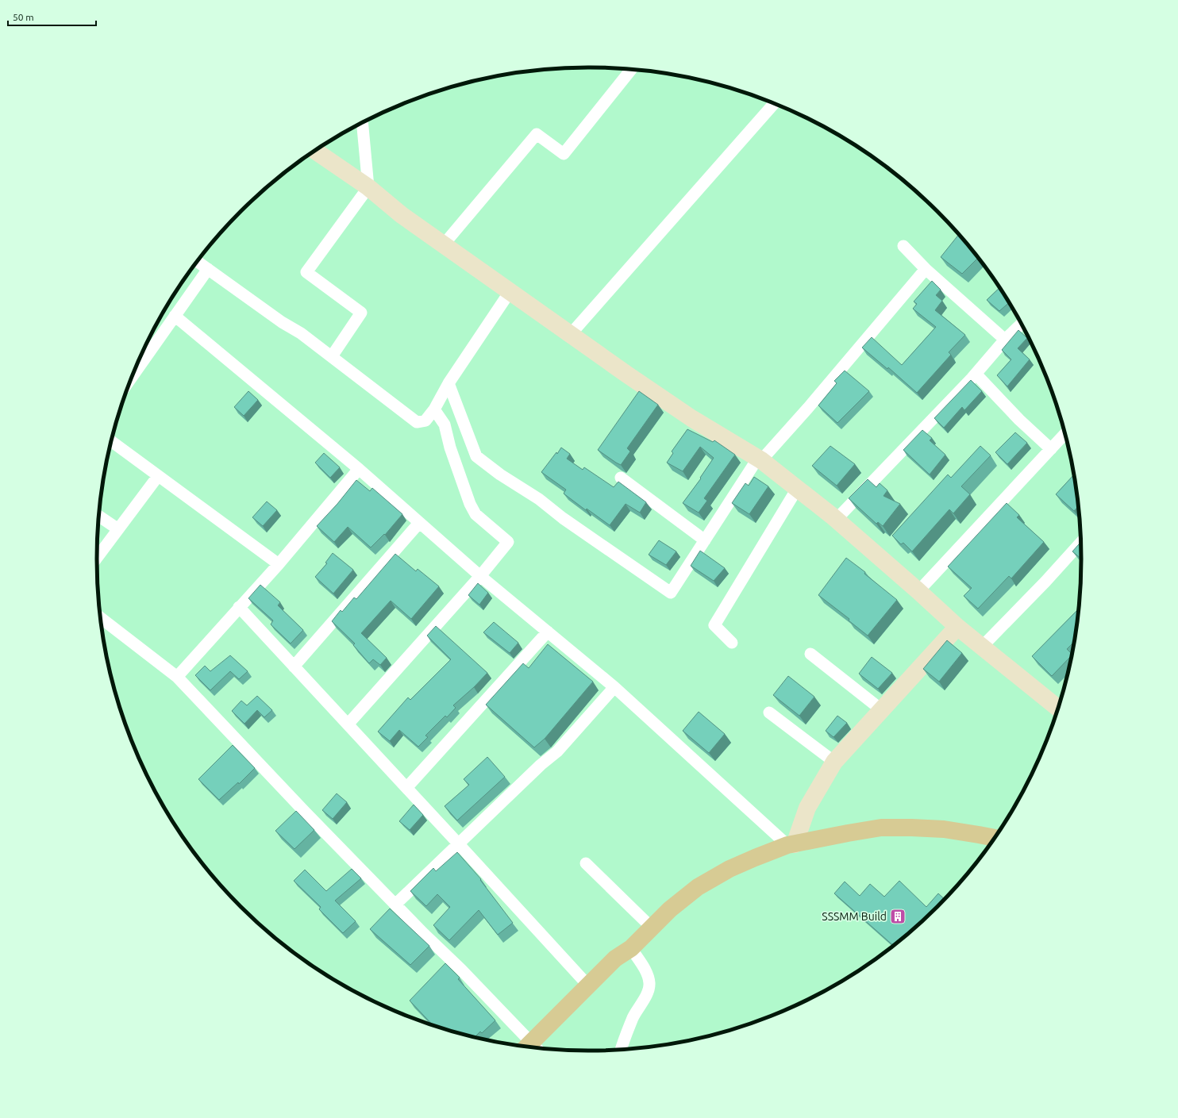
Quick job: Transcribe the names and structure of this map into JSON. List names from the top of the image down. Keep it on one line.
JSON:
{"places":{"building":["SSSMM Build"]},"scale_bar":"50 m"}
